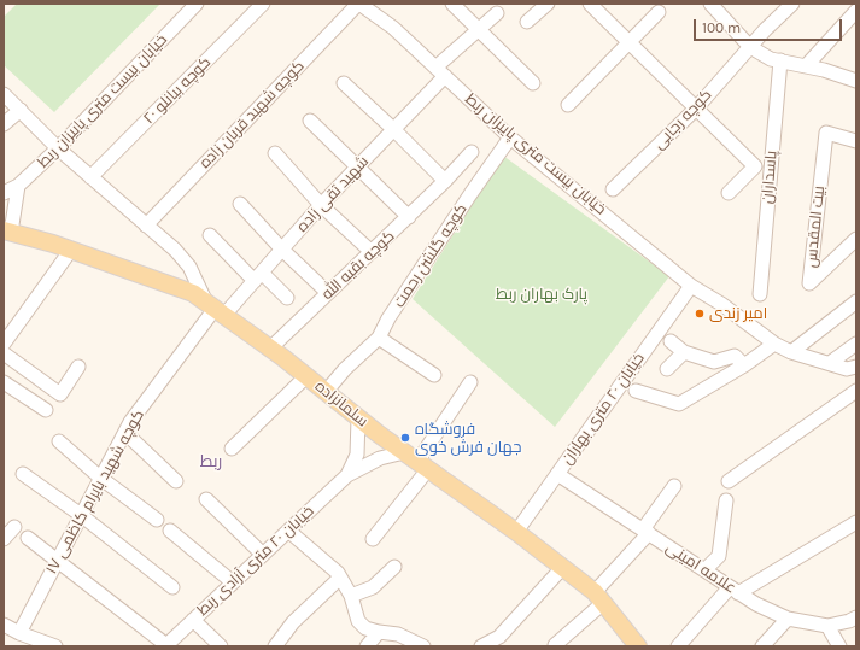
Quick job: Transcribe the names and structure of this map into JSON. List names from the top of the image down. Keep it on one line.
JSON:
{"streets":{"main road":["سلمانزاده"],"street":["کوچه بیانلو ۲۰","خیابان بیست متری پاییزان ربط","کوچه شهید قربان زاده","کوچه رجایی","پاسداران","شهید تقی زاده","بیت المقدس","کوچه گلشن رحمت","کوچه بقیه الله","خیابان ۲۰ متری بهاران","کوچه شهید بایرام کاظمی ۱۷","خیابان ۲۰ متری آزادی ربط","علامه امینی"]},"crossings":[["خیابان بیست متری پاییزان ربط","کوچه شهید قربان زاده"],["خیابان بیست متری پاییزان ربط","شهید تقی زاده"],["خیابان بیست متری پاییزان ربط","کوچه گلشن رحمت"],["خیابان بیست متری پاییزان ربط","خیابان ۲۰ متری بهاران"],["شهید تقی زاده","سلمانزاده"],["شهید تقی زاده","کوچه شهید بایرام کاظمی ۱۷"],["کوچه گلشن رحمت","سلمانزاده"],["کوچه بقیه الله","سلمانزاده"],["سلمانزاده","خیابان ۲۰ متری بهاران"],["سلمانزاده","کوچه شهید بایرام کاظمی ۱۷"],["خیابان ۲۰ متری بهاران","علامه امینی"]],"districts":["ربط"],"parks":["پارک بهاران ربط"],"places":["امیر زندی","فروشگاه جهان فرش خوی"],"scale_bar":"100 m"}
